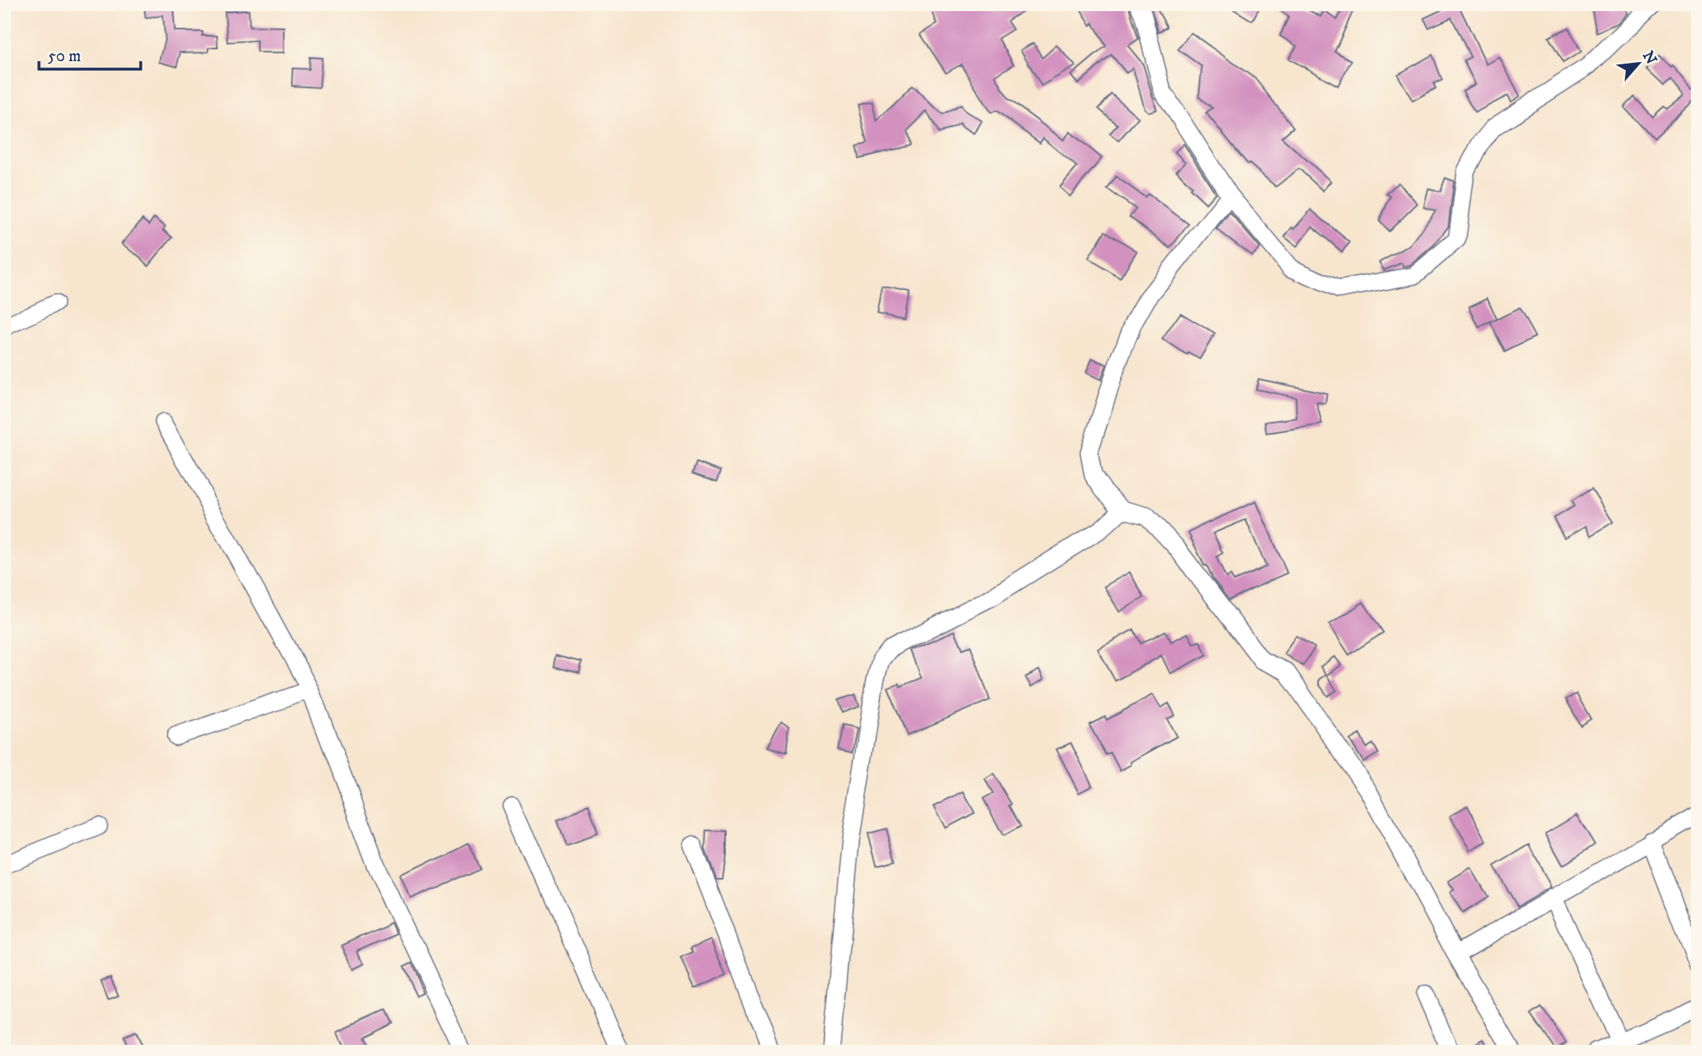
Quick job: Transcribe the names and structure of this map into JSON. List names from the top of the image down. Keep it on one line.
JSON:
{"scale_bar":"50 m","north":"top right"}
